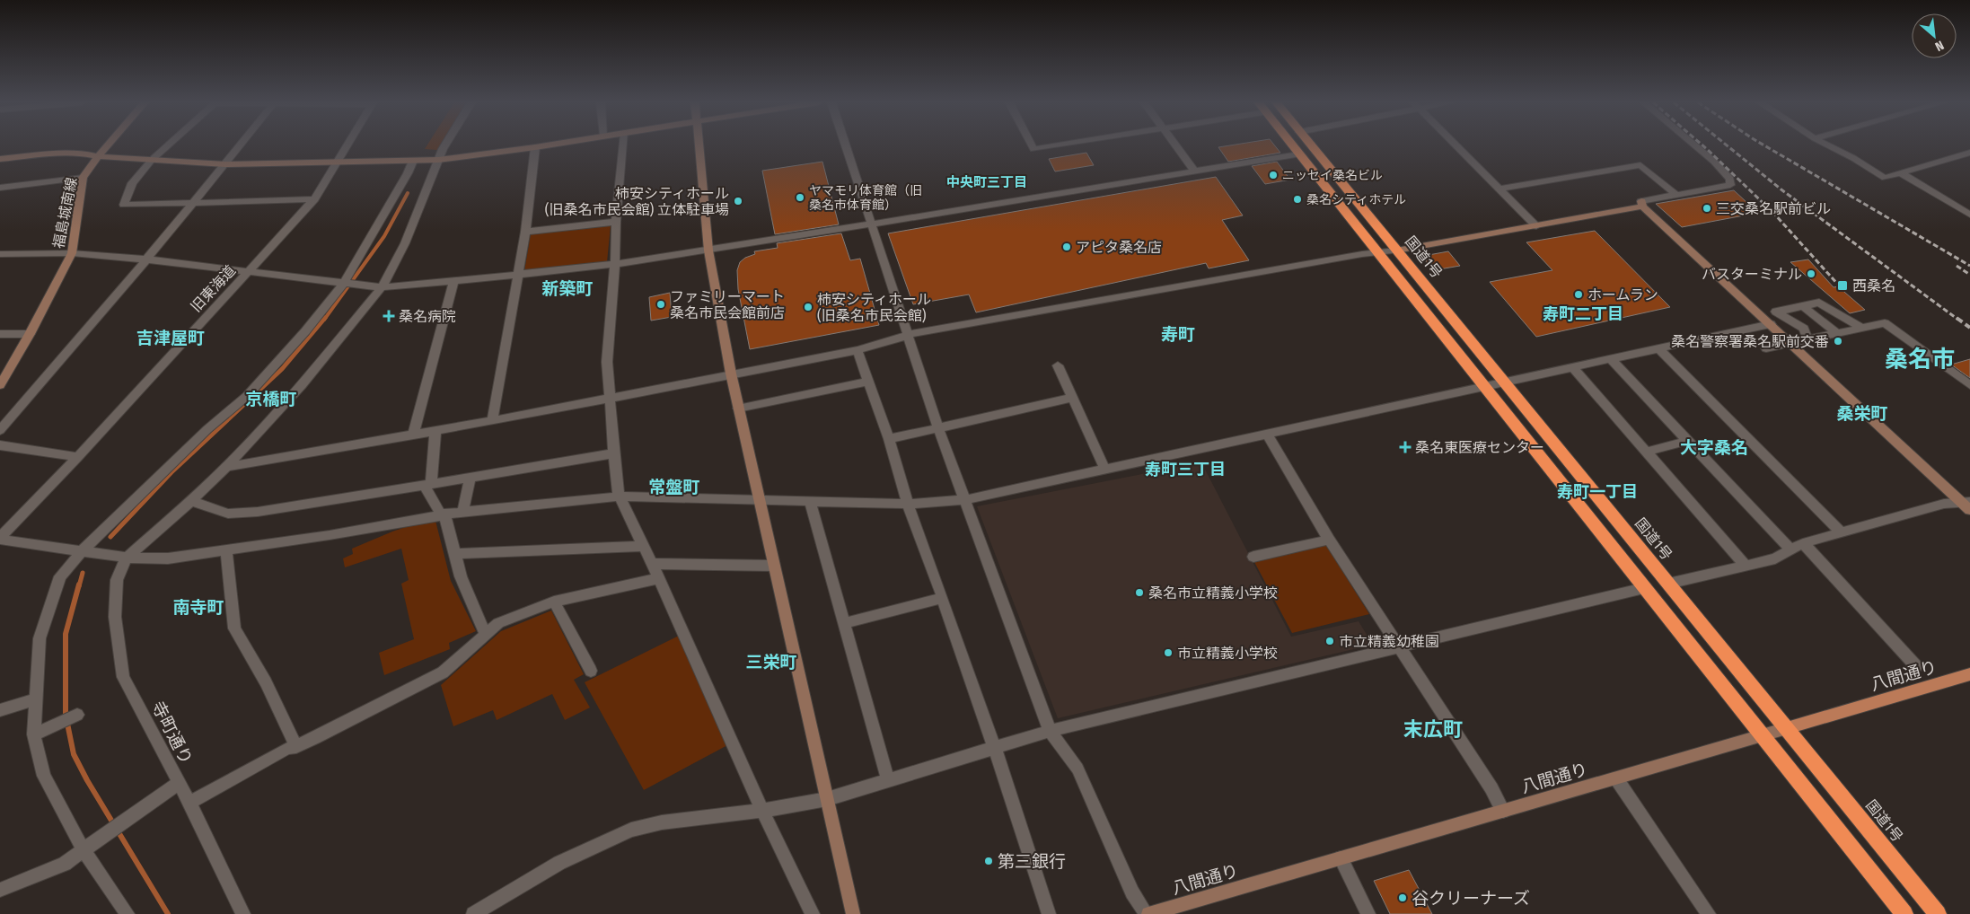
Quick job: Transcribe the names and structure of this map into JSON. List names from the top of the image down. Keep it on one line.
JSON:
{"streets":{"highway":["国道1号"],"main road":["八間通り"],"street":["福島城南線","旧東海道","寺町通り"]},"crossings":[["国道1号","八間通り"]],"districts":["中央町三丁目","新築町","寿町二丁目","寿町","吉津屋町","桑名市","京橋町","桑栄町","大字桑名","寿町三丁目","常盤町","寿町一丁目","南寺町","三栄町","末広町"],"places":{"other":["ニッセイ桑名ビル","ヤマモリ体育館（旧 桑名市体育館）","桑名シティホテル","柿安シティホール (旧桑名市民会館) 立体駐車場","三交桑名駅前ビル","アピタ桑名店","バスターミナル","ホームラン","ファミリーマート 桑名市民会館前店","柿安シティホール (旧桑名市民会館)","桑名警察署桑名駅前交番","桑名市立精義小学校","市立精義幼稚園","市立精義小学校","第三銀行","谷クリーナーズ"],"transit":["西桑名"],"health":["桑名病院","桑名東医療センター"]},"north":"bottom right"}
